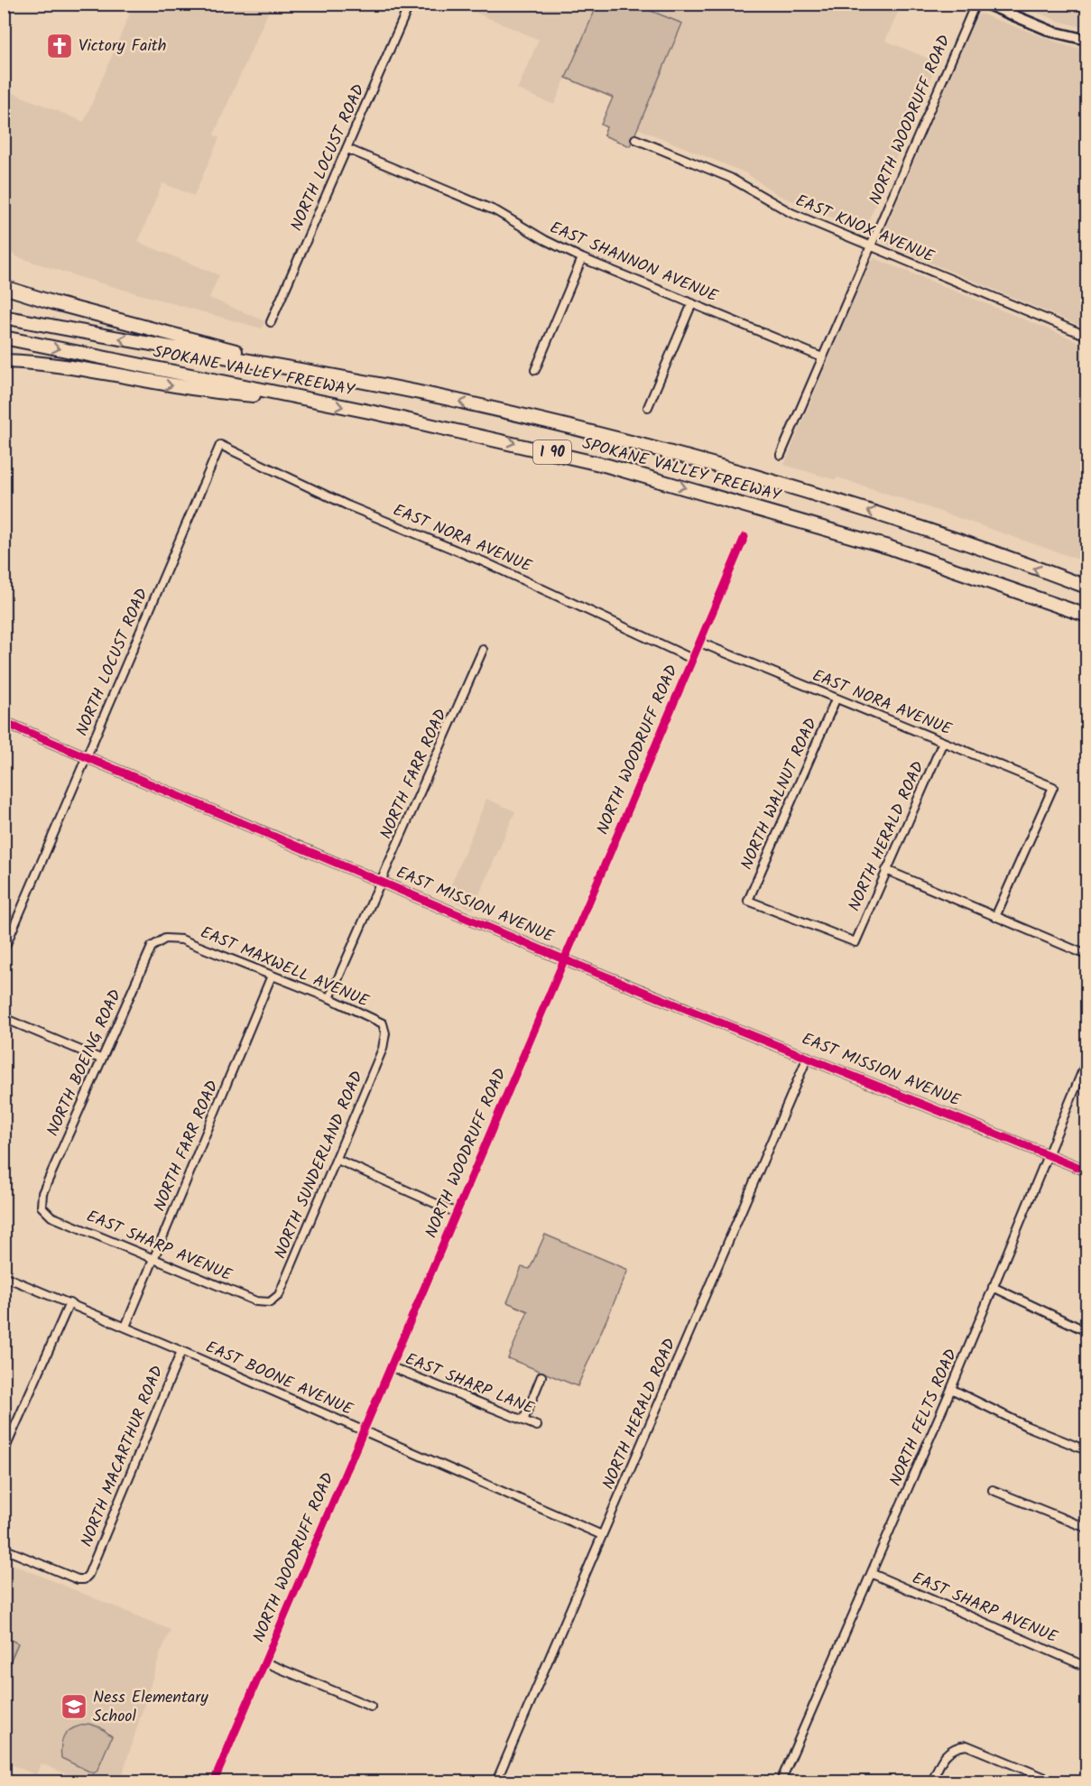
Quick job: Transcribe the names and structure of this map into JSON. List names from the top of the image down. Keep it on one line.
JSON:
{"streets":{"highway":["SPOKANE VALLEY FREEWAY","I 90"],"street":["NORTH WOODRUFF ROAD","NORTH LOCUST ROAD","EAST KNOX AVENUE","EAST SHANNON AVENUE","EAST NORA AVENUE","NORTH FARR ROAD","NORTH WALNUT ROAD","NORTH HERALD ROAD","EAST MISSION AVENUE","EAST MAXWELL AVENUE","NORTH BOEING ROAD","NORTH SUNDERLAND ROAD","EAST SHARP AVENUE","EAST BOONE AVENUE","EAST SHARP LANE","NORTH FELTS ROAD","NORTH MACARTHUR ROAD"]},"crossings":[["NORTH WOODRUFF ROAD","EAST KNOX AVENUE"],["NORTH WOODRUFF ROAD","EAST SHANNON AVENUE"],["NORTH WOODRUFF ROAD","EAST NORA AVENUE"],["NORTH WOODRUFF ROAD","EAST MISSION AVENUE"],["NORTH WOODRUFF ROAD","EAST BOONE AVENUE"],["NORTH WOODRUFF ROAD","EAST SHARP LANE"],["NORTH LOCUST ROAD","EAST SHANNON AVENUE"],["NORTH LOCUST ROAD","EAST NORA AVENUE"],["NORTH LOCUST ROAD","EAST MISSION AVENUE"],["EAST NORA AVENUE","NORTH WALNUT ROAD"],["EAST NORA AVENUE","NORTH HERALD ROAD"],["NORTH FARR ROAD","EAST MISSION AVENUE"],["NORTH FARR ROAD","EAST MAXWELL AVENUE"],["NORTH FARR ROAD","EAST SHARP AVENUE"],["NORTH FARR ROAD","EAST BOONE AVENUE"],["NORTH WALNUT ROAD","NORTH HERALD ROAD"],["NORTH HERALD ROAD","EAST MISSION AVENUE"],["NORTH HERALD ROAD","EAST BOONE AVENUE"],["EAST MISSION AVENUE","NORTH FELTS ROAD"],["EAST MAXWELL AVENUE","NORTH BOEING ROAD"],["EAST MAXWELL AVENUE","NORTH SUNDERLAND ROAD"],["NORTH BOEING ROAD","EAST SHARP AVENUE"],["NORTH SUNDERLAND ROAD","EAST SHARP AVENUE"],["EAST SHARP AVENUE","NORTH FELTS ROAD"],["EAST BOONE AVENUE","NORTH MACARTHUR ROAD"]],"places":{"church":["Victory Faith"],"school or university":["Ness Elementary School"]}}
